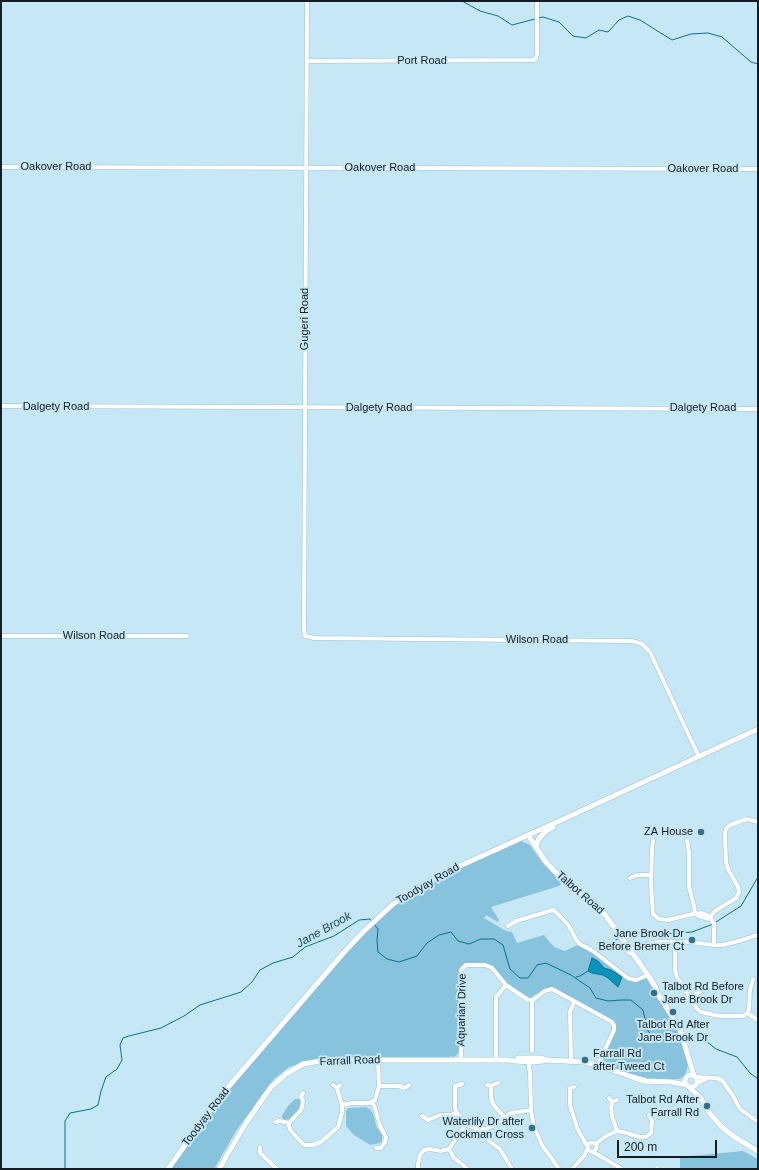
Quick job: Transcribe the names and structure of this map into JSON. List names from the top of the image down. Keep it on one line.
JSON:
{"streets":{"main road":["Toodyay Road","Talbot Road","Farrall Road"],"street":["Port Road","Oakover Road","Gugeri Road","Dalgety Road","Wilson Road","Aquarian Drive"]},"crossings":[["Port Road","Gugeri Road"],["Oakover Road","Gugeri Road"],["Gugeri Road","Dalgety Road"],["Gugeri Road","Wilson Road"],["Wilson Road","Toodyay Road"],["Toodyay Road","Talbot Road"],["Talbot Road","Farrall Road"],["Aquarian Drive","Farrall Road"]],"water":["Jane Brook"],"places":["ZA House","Jane Brook Dr Before Bremer Ct","Talbot Rd Before Jane Brook Dr","Talbot Rd After Jane Brook Dr","Farrall Rd after Tweed Ct","Talbot Rd After Farrall Rd","Waterlily Dr after Cockman Cross"],"scale_bar":"200 m"}
